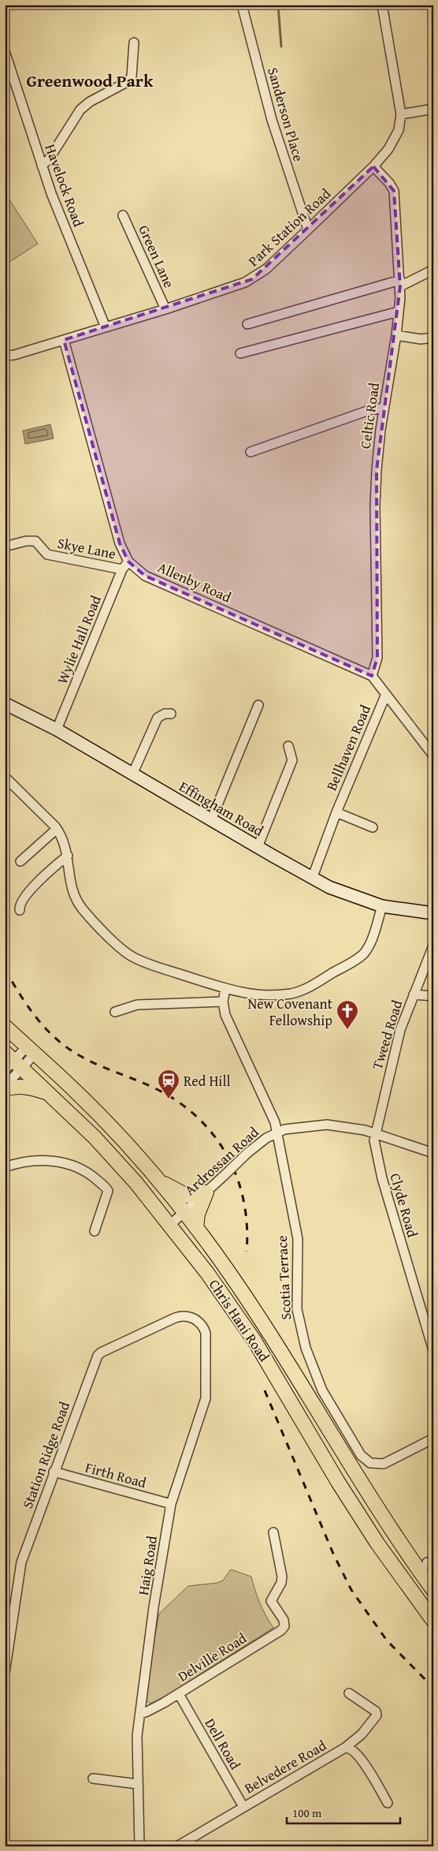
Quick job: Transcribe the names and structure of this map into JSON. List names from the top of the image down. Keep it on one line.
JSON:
{"streets":{"main road":["Chris Hani Road"],"street":["Sanderson Place","Havelock Road","Park Station Road","Green Lane","Celtic Road","Skye Lane","Allenby Road","Wylie Hall Road","Bellhaven Road","Effingham Road","Tweed Road","Ardrossan Road","Clyde Road","Scotia Terrace","Station Ridge Road","Firth Road","Haig Road","Delville Road","Dell Road","Belvedere Road"]},"crossings":[["Sanderson Place","Park Station Road"],["Havelock Road","Park Station Road"],["Park Station Road","Green Lane"],["Park Station Road","Celtic Road"],["Park Station Road","Allenby Road"],["Celtic Road","Allenby Road"],["Skye Lane","Wylie Hall Road"],["Allenby Road","Wylie Hall Road"],["Allenby Road","Bellhaven Road"],["Wylie Hall Road","Effingham Road"],["Tweed Road","Ardrossan Road"],["Tweed Road","Clyde Road"],["Ardrossan Road","Clyde Road"],["Ardrossan Road","Scotia Terrace"],["Ardrossan Road","Chris Hani Road"],["Station Ridge Road","Firth Road"],["Station Ridge Road","Haig Road"],["Firth Road","Haig Road"],["Haig Road","Delville Road"],["Delville Road","Dell Road"],["Dell Road","Belvedere Road"]],"districts":["Greenwood Park"],"places":{"church":["New Covenant Fellowship"],"station":["Red Hill"]},"scale_bar":"100 m"}
